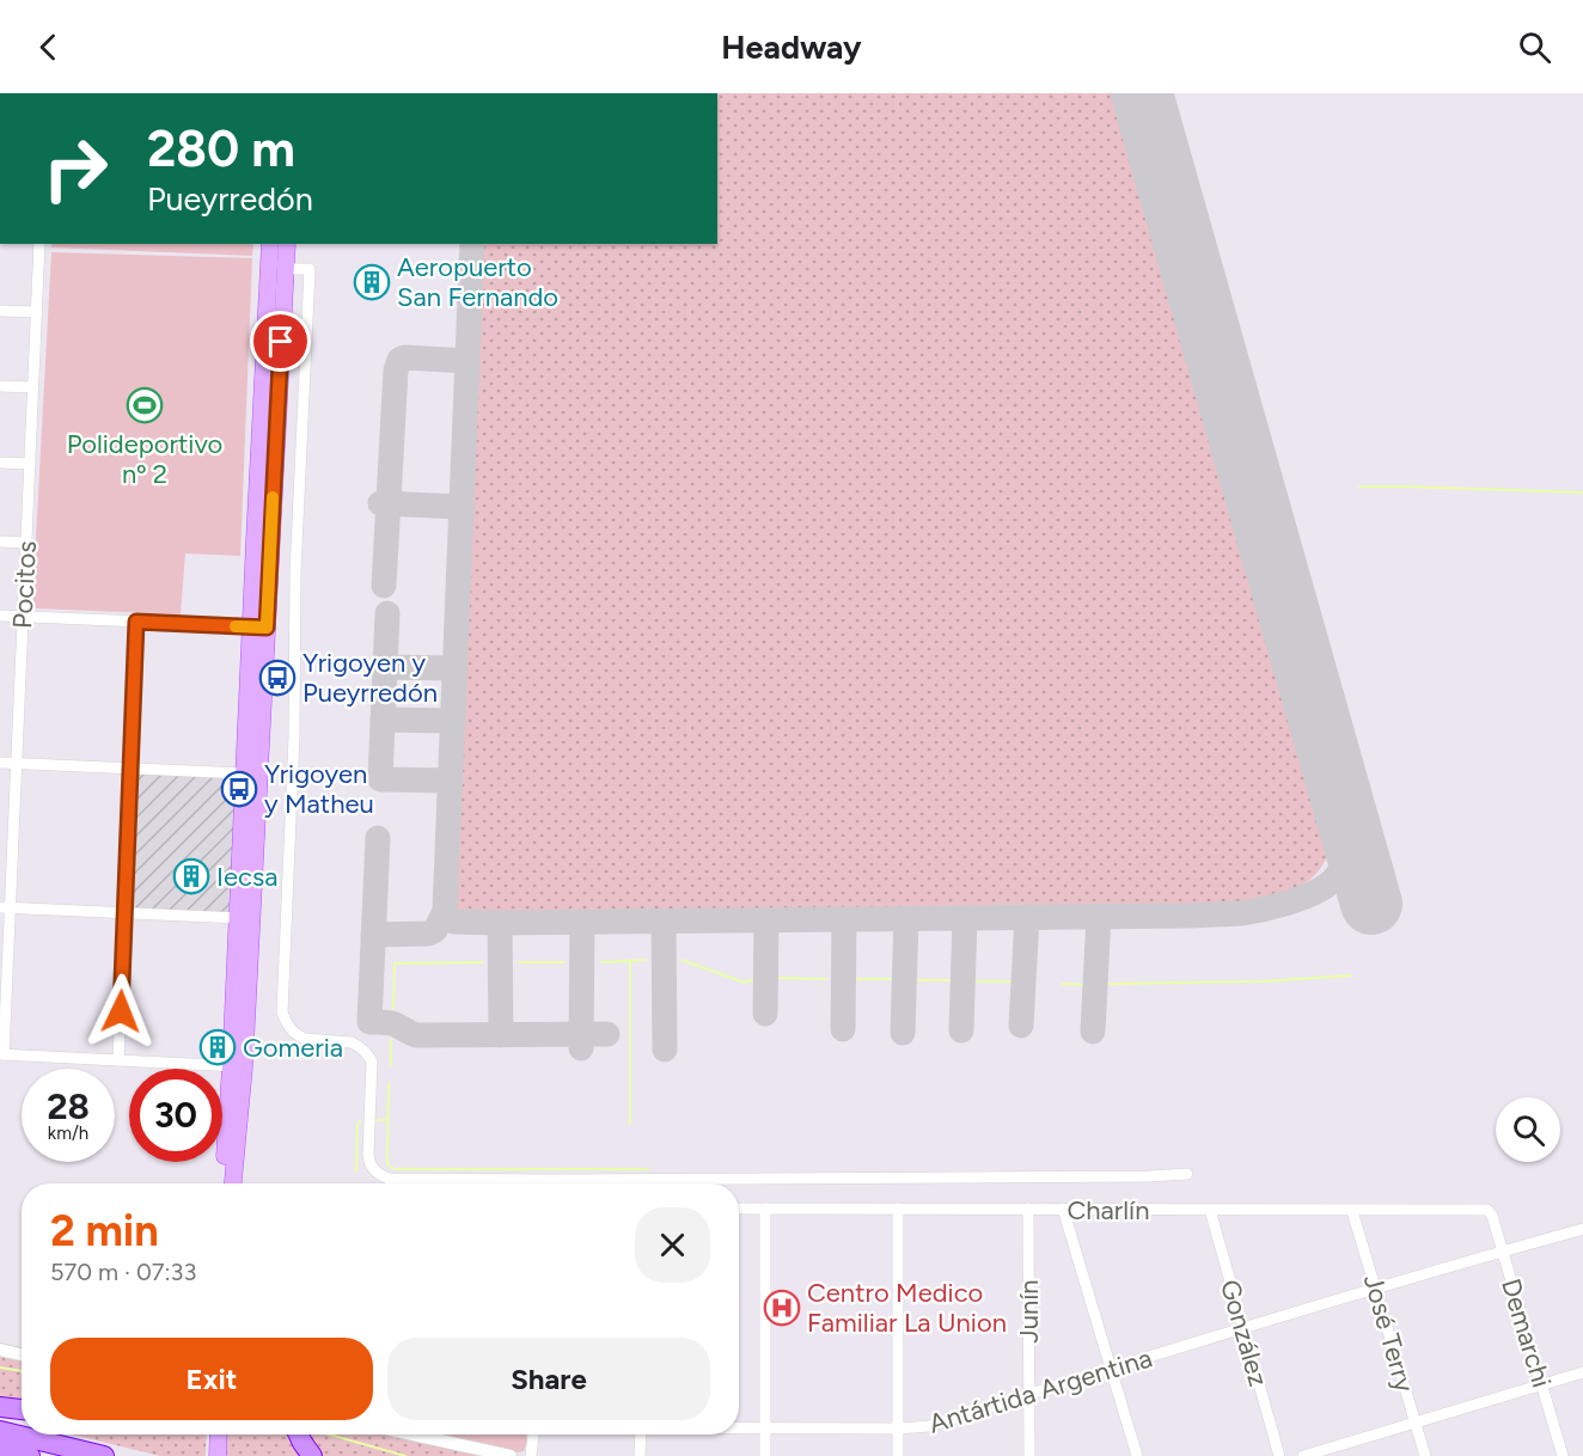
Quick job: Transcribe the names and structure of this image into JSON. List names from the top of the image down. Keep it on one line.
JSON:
{"streets":{"street":["Pocitos","Charlín","Junín","González","José Terry","Demarchi","Antártida Argentina"]},"crossings":[["Charlín","Junín"],["Charlín","González"],["Charlín","José Terry"],["Charlín","Demarchi"],["Junín","Antártida Argentina"],["González","Antártida Argentina"],["José Terry","Antártida Argentina"],["Demarchi","Antártida Argentina"]],"places":{"building":["Aeropuerto San Fernando","Iecsa","Gomeria"],"sports":["Polideportivo nº 2"],"bus stop":["Yrigoyen y Pueyrredón","Yrigoyen y Matheu"],"hospital":["Centro Medico Familiar La Union"]},"page":{"header":"Headway","turn":["280 m","Pueyrredón"],"speed":"28 km/h","limit":"30","heading":["2 min","570 m · 07:33"],"buttons":["Exit","Share"]}}
